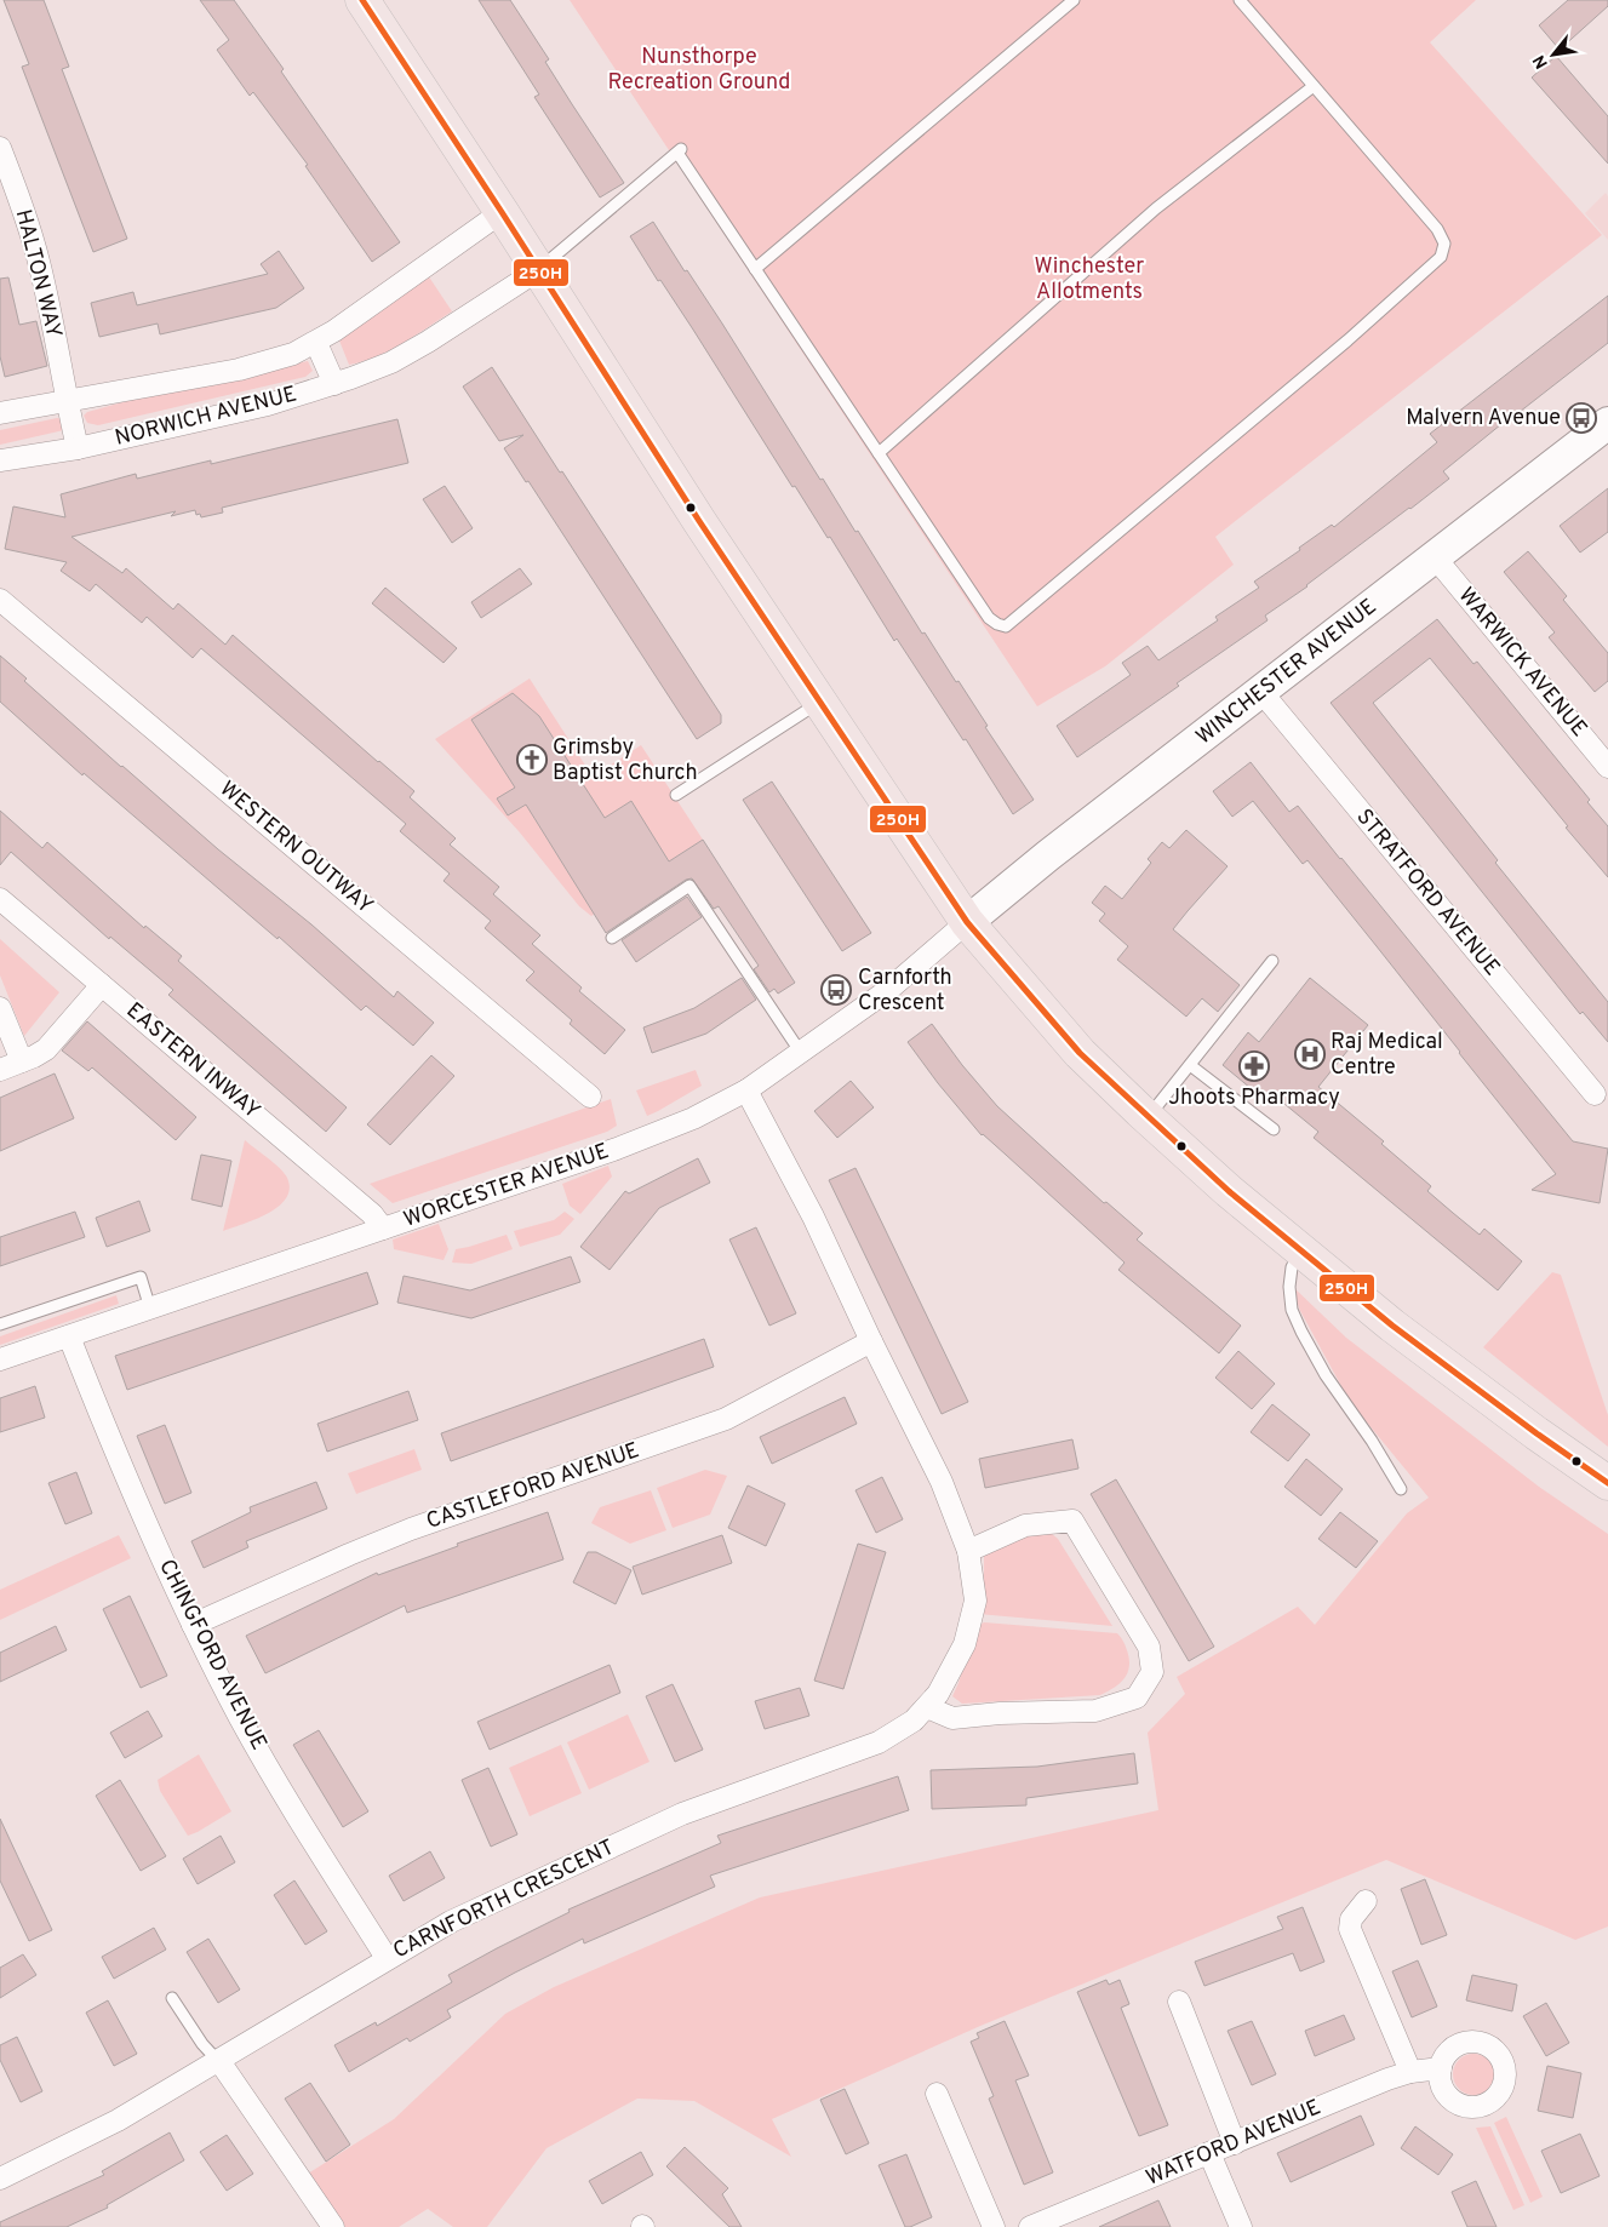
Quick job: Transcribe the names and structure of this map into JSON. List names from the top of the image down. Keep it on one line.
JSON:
{"streets":{"street":["HALTON WAY","NORWICH AVENUE","WARWICK AVENUE","WINCHESTER AVENUE","WESTERN OUTWAY","STRATFORD AVENUE","EASTERN INWAY","WORCESTER AVENUE","CASTLEFORD AVENUE","CHINGFORD AVENUE","CARNFORTH CRESCENT","WATFORD AVENUE"]},"crossings":[["HALTON WAY","NORWICH AVENUE"],["WARWICK AVENUE","WINCHESTER AVENUE"],["WINCHESTER AVENUE","STRATFORD AVENUE"],["WINCHESTER AVENUE","WORCESTER AVENUE"],["EASTERN INWAY","WORCESTER AVENUE"],["WORCESTER AVENUE","CHINGFORD AVENUE"],["WORCESTER AVENUE","CARNFORTH CRESCENT"],["CASTLEFORD AVENUE","CHINGFORD AVENUE"],["CASTLEFORD AVENUE","CARNFORTH CRESCENT"],["CHINGFORD AVENUE","CARNFORTH CRESCENT"]],"parks":["Nunsthorpe Recreation Ground","Winchester Allotments"],"places":{"bus stop":["Malvern Avenue","Carnforth Crescent"],"church":["Grimsby Baptist Church"],"hospital":["Raj Medical Centre"],"pharmacy":["Jhoots Pharmacy"]},"lines":["transit line 250H"],"north":"bottom left"}
